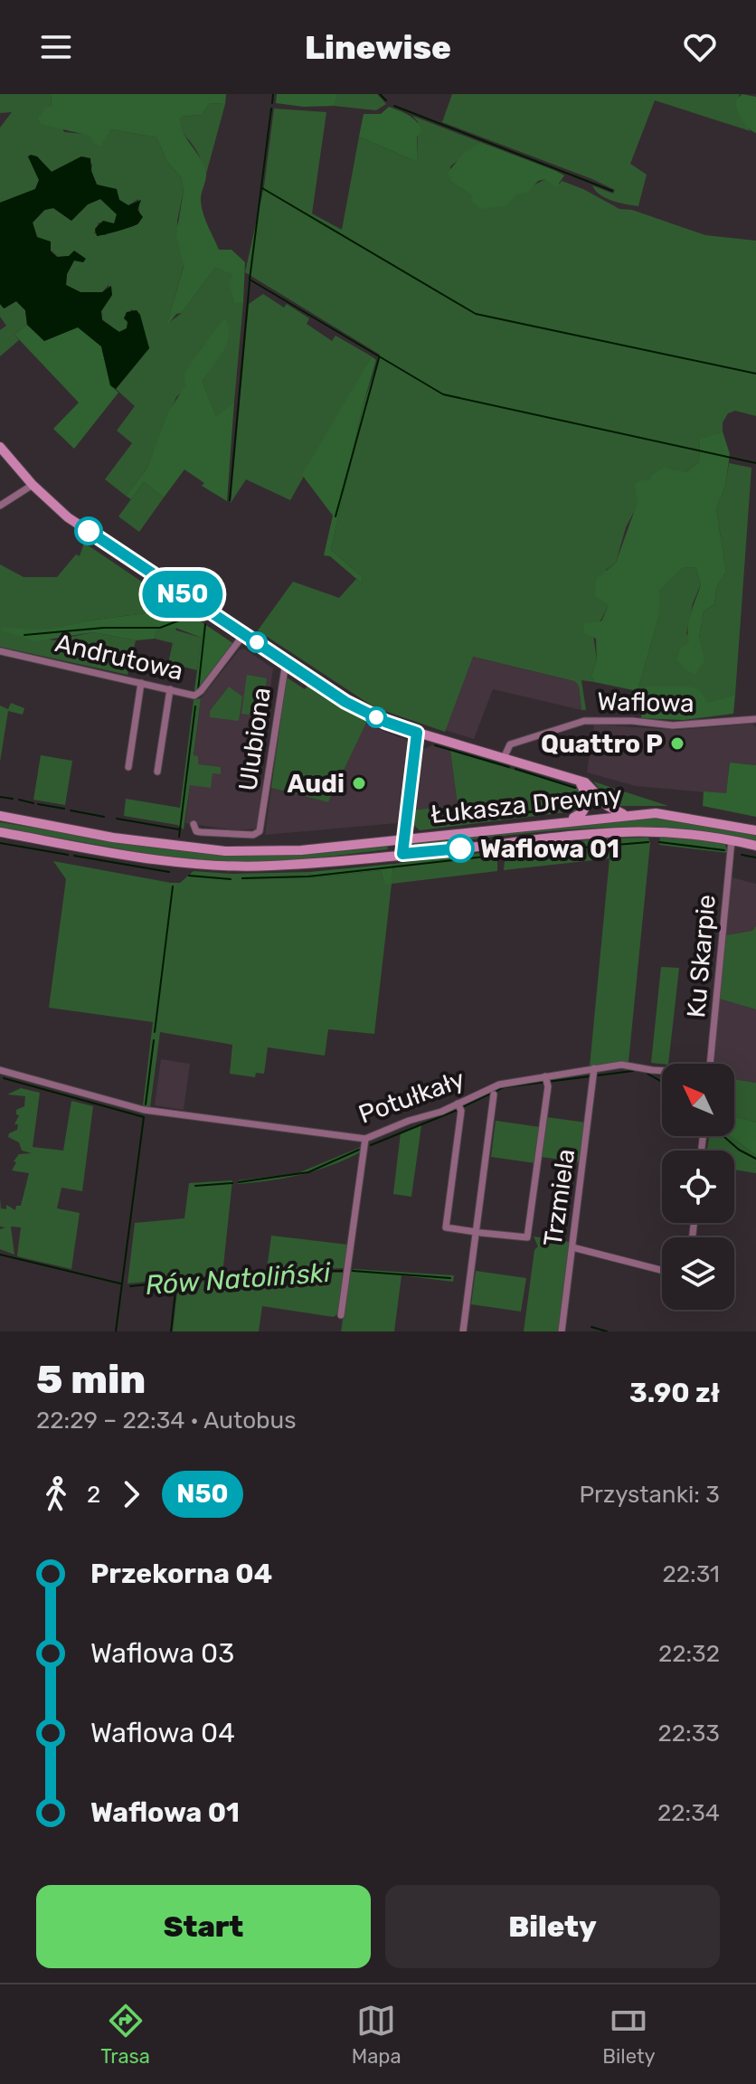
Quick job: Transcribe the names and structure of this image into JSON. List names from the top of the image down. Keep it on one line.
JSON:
{"streets":{"main road":["Łukasza Drewny"],"street":["Andrutowa","Waflowa","Ulubiona","Ku Skarpie","Potułkały","Trzmiela"]},"crossings":[["Łukasza Drewny","Ku Skarpie"],["Potułkały","Trzmiela"]],"water":["Rów Natoliński"],"places":["Quattro P","Audi","Waflowa 01"],"lines":["bus line N50"],"north":"top left","page":{"header":"Linewise","on_map":"N50","heading":["5 min","22:29 – 22:34 · Autobus","3.90 zł"],"legs":["2","N50","Przystanki: 3"],"list":[{"name":"Przekorna 04","value":"22:31"},{"name":"Waflowa 03","value":"22:32"},{"name":"Waflowa 04","value":"22:33"},{"name":"Waflowa 01","value":"22:34"}],"buttons":["Start","Bilety"],"tabs":["Trasa","Mapa","Bilety"]}}
